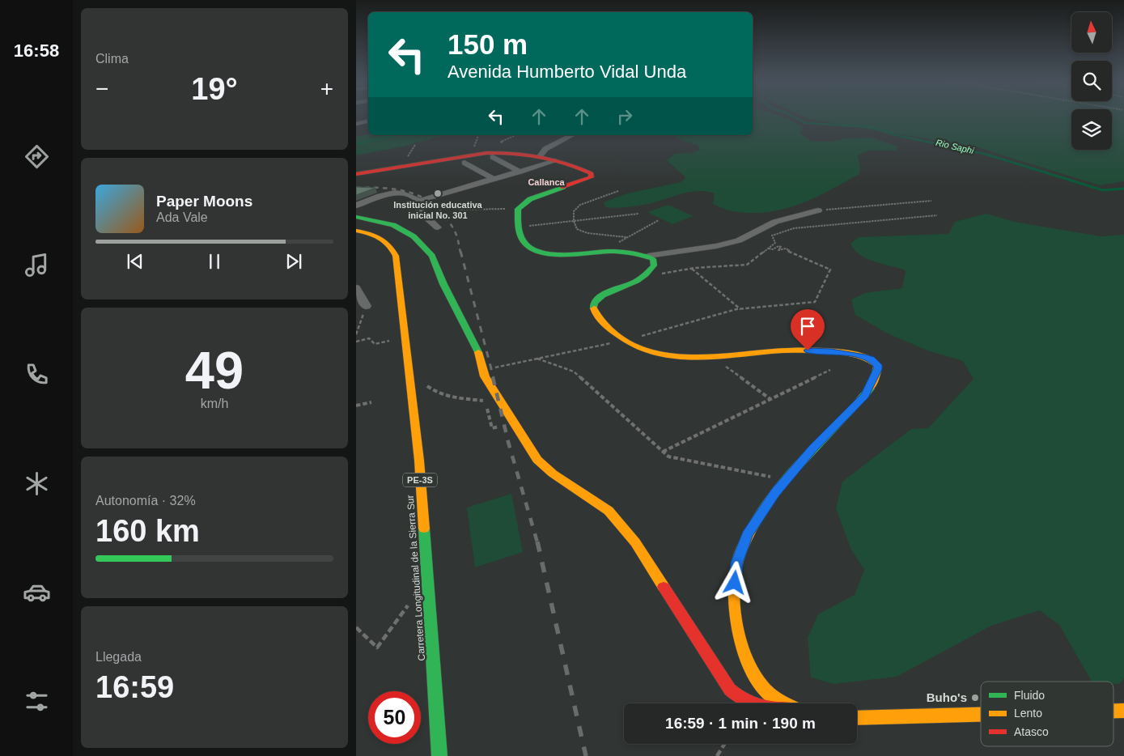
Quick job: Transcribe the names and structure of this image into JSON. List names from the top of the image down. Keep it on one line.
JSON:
{"streets":{"main road":["PE-3S","Carretera Longitudinal de la Sierra Sur"]},"districts":["Callanca"],"water":["Rio Saphi"],"places":["Institución educativa inicial No. 301","Buho's"],"legend":["Fluido","Lento","Atasco"],"north":"top","page":{"tabs":"16:58","tile":["Clima",["49","km/h"],["Autonomía · 32%","160 km"],["Llegada","16:59"]],"turn":["150 m","Avenida Humberto Vidal Unda"],"heat":["−","19°","+"],"song":["Paper Moons","Ada Vale"],"limit":"50","trip":"16:59 · 1 min · 190 m"}}
